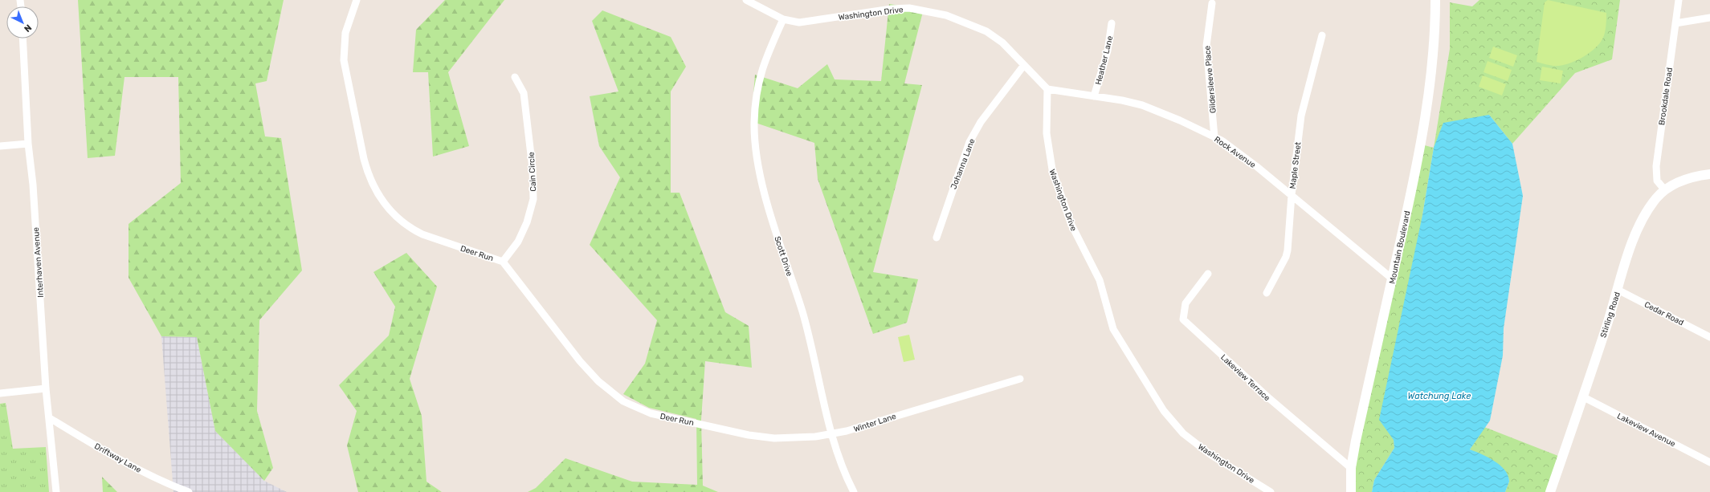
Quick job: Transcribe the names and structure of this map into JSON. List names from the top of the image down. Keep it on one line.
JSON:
{"streets":{"street":["Washington Drive","Heather Lane","Gildersleeve Place","Brookdale Road","Rock Avenue","Johanna Lane","Maple Street","Cain Circle","Mountain Boulevard","Deer Run","Scott Drive","Interhaven Avenue","Cedar Road","Stirling Road","Lakeview Terrace","Winter Lane","Lakeview Avenue","Driftway Lane"]},"crossings":[["Washington Drive","Rock Avenue"],["Washington Drive","Johanna Lane"],["Washington Drive","Scott Drive"],["Heather Lane","Rock Avenue"],["Gildersleeve Place","Rock Avenue"],["Brookdale Road","Stirling Road"],["Rock Avenue","Maple Street"],["Rock Avenue","Mountain Boulevard"],["Cain Circle","Deer Run"],["Mountain Boulevard","Lakeview Terrace"],["Deer Run","Winter Lane"],["Scott Drive","Winter Lane"],["Interhaven Avenue","Driftway Lane"],["Cedar Road","Stirling Road"],["Stirling Road","Lakeview Avenue"]],"water":["Watchung Lake"],"north":"bottom right"}
